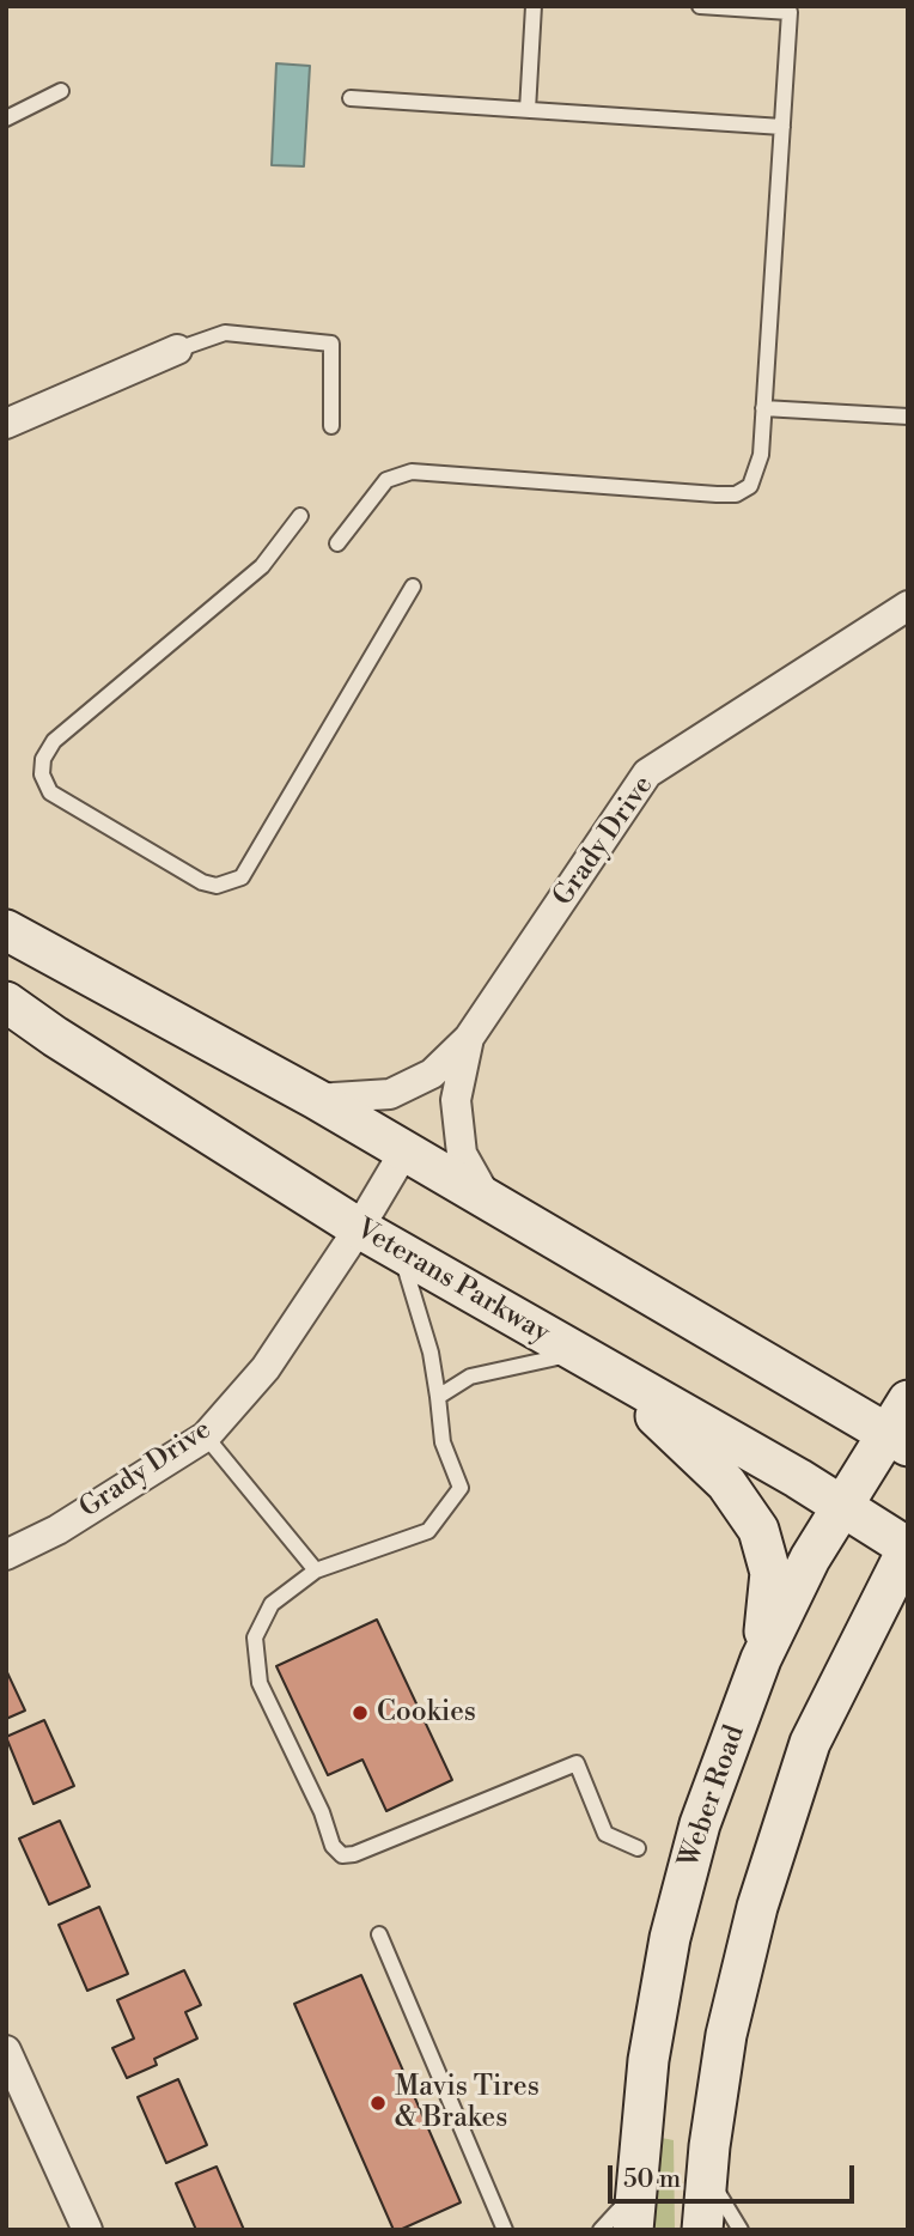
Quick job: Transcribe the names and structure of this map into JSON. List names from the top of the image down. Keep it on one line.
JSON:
{"streets":{"main road":["Veterans Parkway","Weber Road"],"street":["Grady Drive"]},"crossings":[["Grady Drive","Veterans Parkway"],["Veterans Parkway","Weber Road"]],"places":["Cookies","Mavis Tires & Brakes"],"scale_bar":"50 m"}
